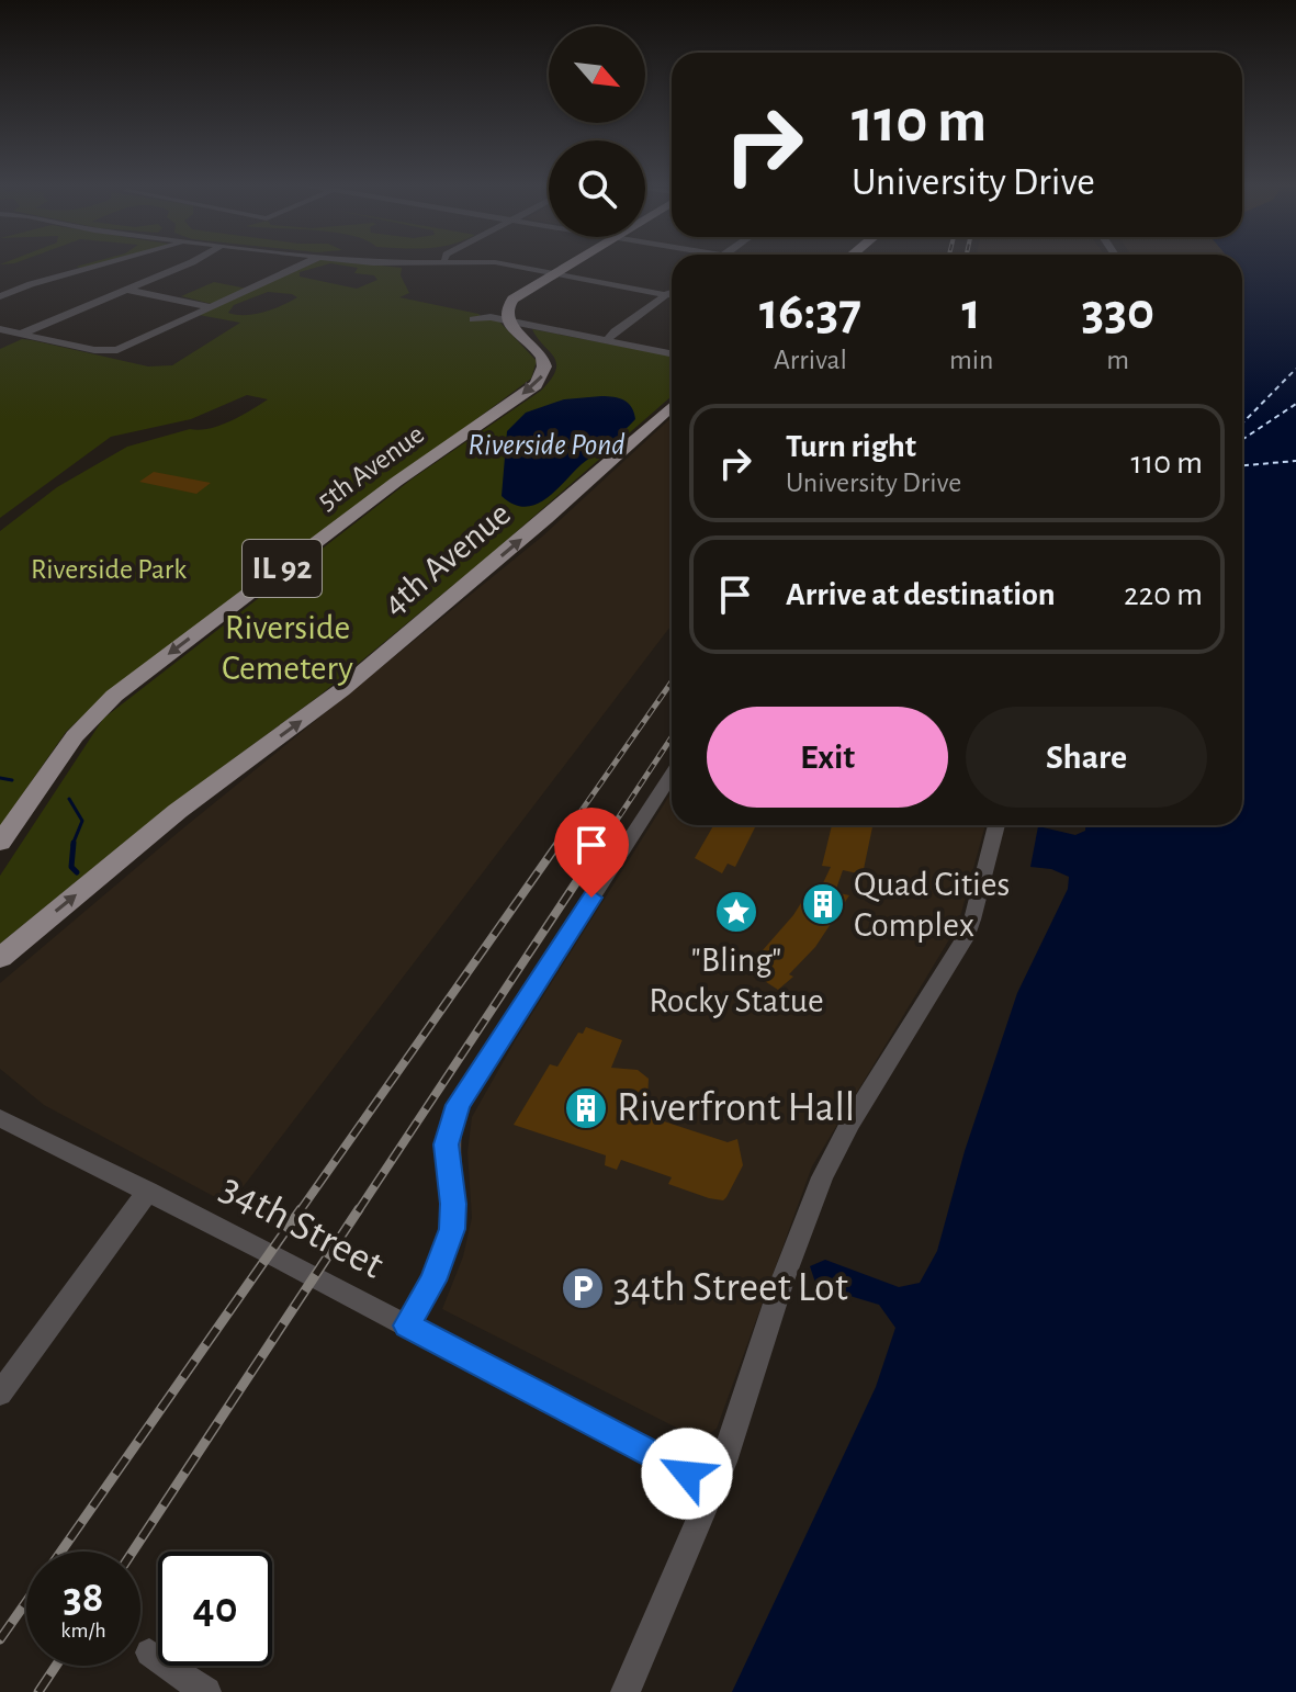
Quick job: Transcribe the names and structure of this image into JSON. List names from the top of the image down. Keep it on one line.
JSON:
{"streets":{"main road":["5th Avenue","4th Avenue","IL 92"],"street":["34th Street"]},"one_way":["5th Avenue","4th Avenue"],"water":["Riverside Pond"],"parks":["Riverside Park","Riverside Cemetery"],"places":{"building":["Quad Cities Complex","Riverfront Hall"],"place":["\"Bling\" Rocky Statue"],"parking":["34th Street Lot"]},"north":"bottom right","page":{"turn":["110 m","University Drive"],"eta":["16:37","Arrival","1","min","330","m"],"list":[{"name":"Turn right","note":"University Drive","value":"110 m"},{"name":"Arrive at destination","value":"220 m"}],"buttons":["Exit","Share"],"speed":"38 km/h","limit":"40"}}
